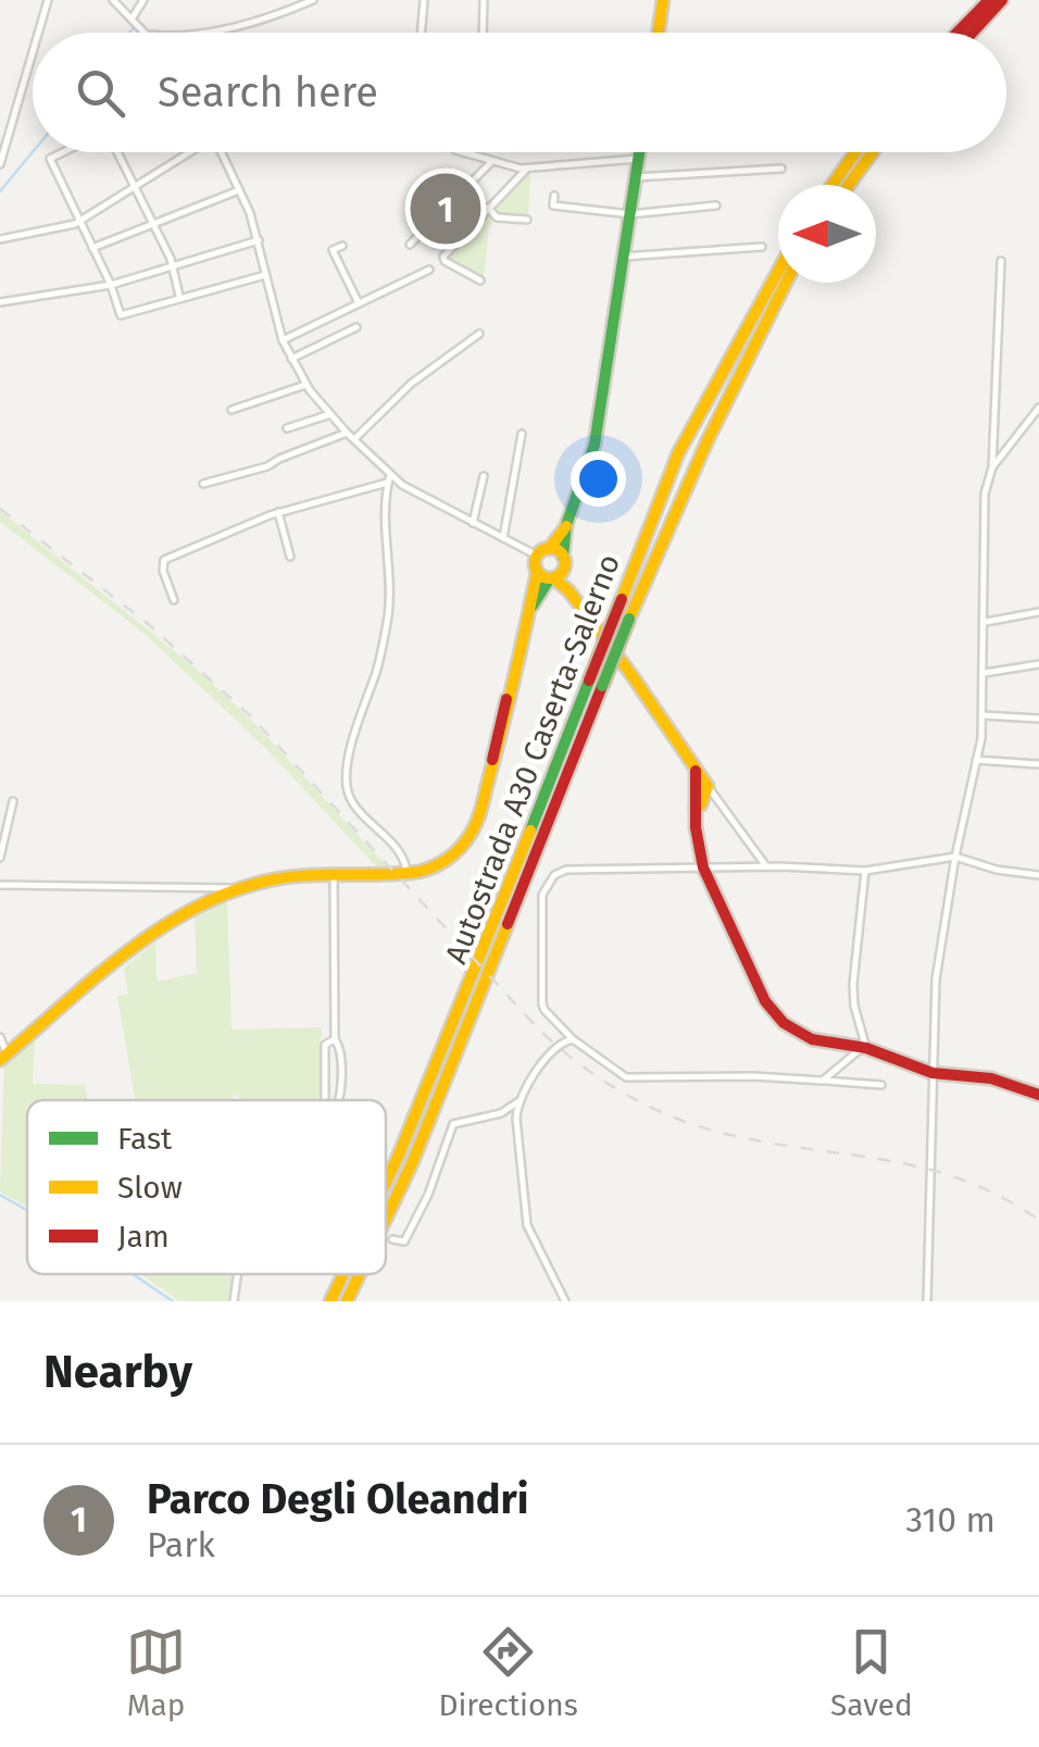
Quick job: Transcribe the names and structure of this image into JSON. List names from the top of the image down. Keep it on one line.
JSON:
{"streets":{"main road":["Autostrada A30 Caserta-Salerno"]},"legend":["Fast","Slow","Jam"],"north":"left","page":{"search":"Search here","pins":"1","heading":"Nearby","list":[{"mark":"1","name":"Parco Degli Oleandri","note":"Park","value":"310 m"}],"nav":["Map","Directions","Saved"]}}
